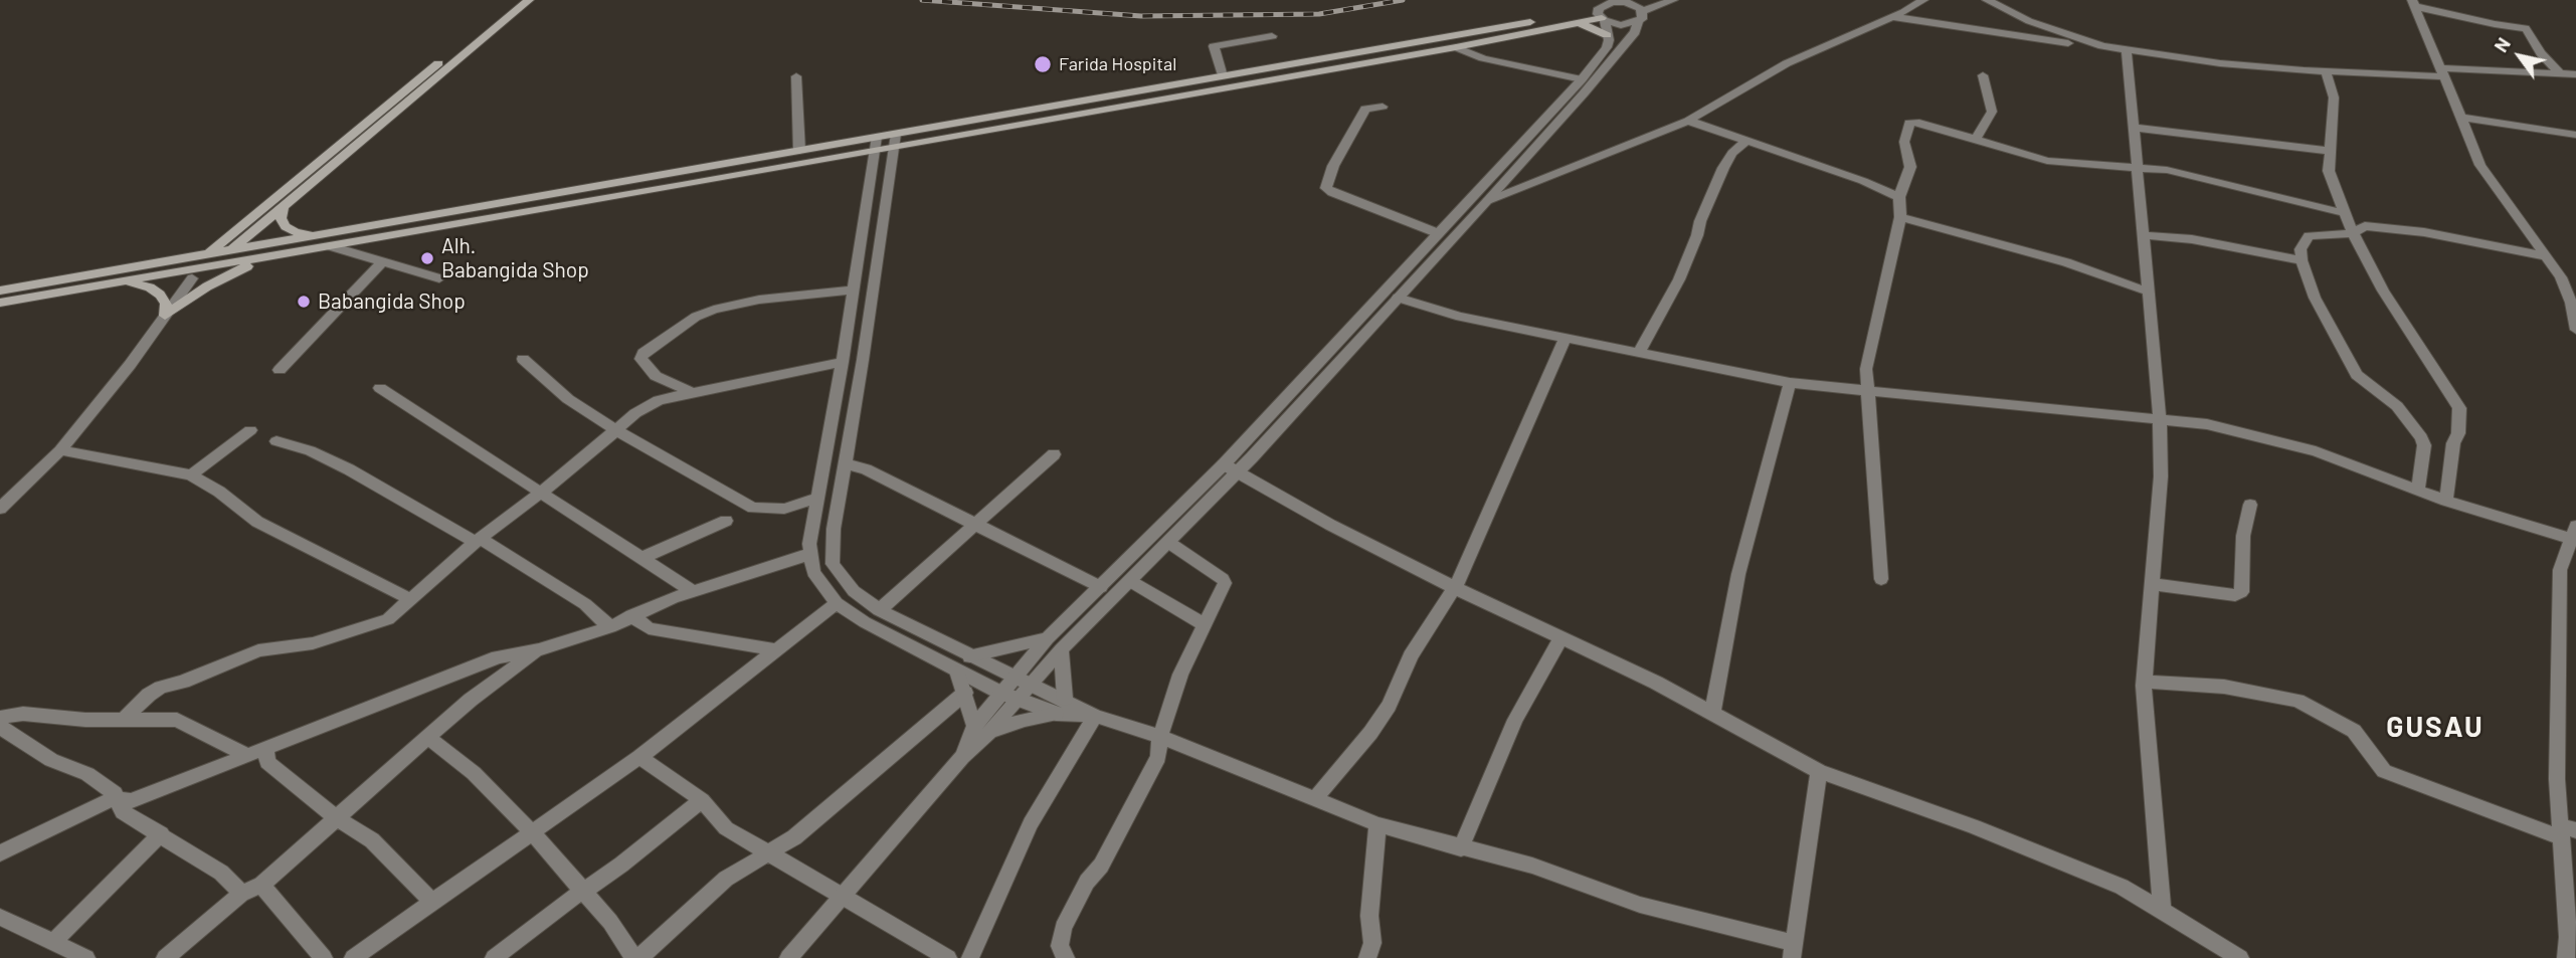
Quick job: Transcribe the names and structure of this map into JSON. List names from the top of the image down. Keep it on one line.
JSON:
{"districts":["GUSAU"],"places":["Farida Hospital","Alh. Babangida Shop","Babangida Shop"],"north":"top left"}
